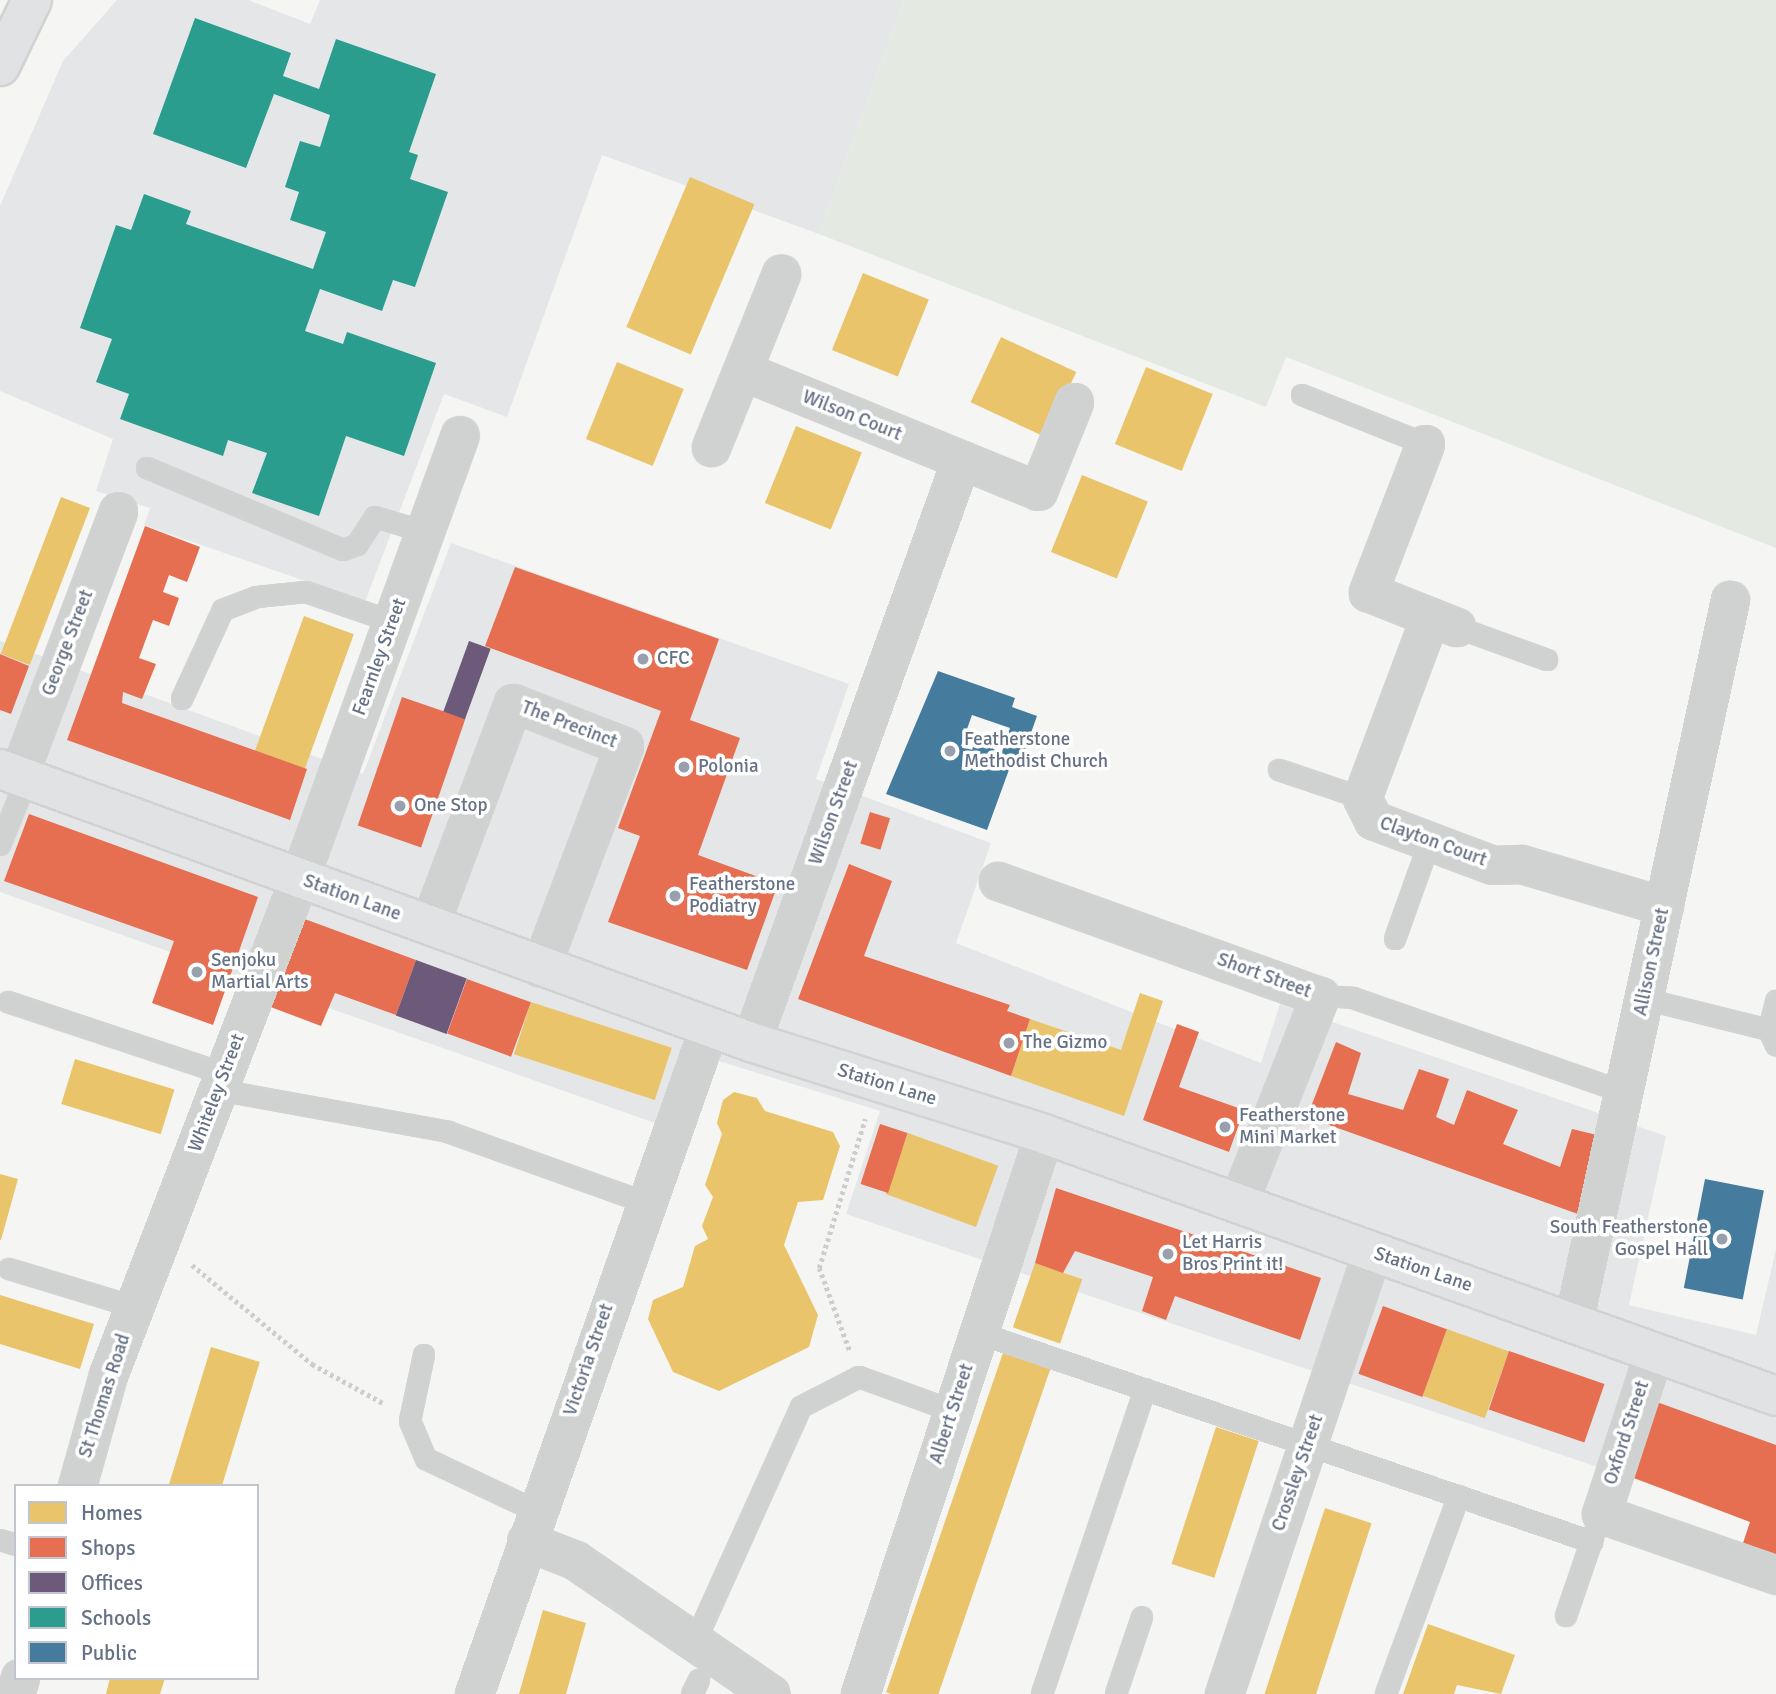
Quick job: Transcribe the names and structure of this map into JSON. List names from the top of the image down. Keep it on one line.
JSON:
{"streets":{"main road":["Station Lane"],"street":["Wilson Court","George Street","Fearnley Street","The Precinct","Wilson Street","Clayton Court","Allison Street","Short Street","Whiteley Street","Victoria Street","St Thomas Road","Albert Street","Oxford Street","Crossley Street"]},"crossings":[["Wilson Court","Wilson Street"],["George Street","Station Lane"],["Fearnley Street","Station Lane"],["Fearnley Street","Whiteley Street"],["The Precinct","Station Lane"],["Wilson Street","Station Lane"],["Clayton Court","Allison Street"],["Station Lane","Allison Street"],["Station Lane","Short Street"],["Station Lane","Whiteley Street"],["Station Lane","Victoria Street"],["Station Lane","Albert Street"],["Station Lane","Oxford Street"],["Station Lane","Crossley Street"],["Whiteley Street","St Thomas Road"]],"places":["CFC","Featherstone Methodist Church","Polonia","One Stop","Featherstone Podiatry","Senjoku Martial Arts","The Gizmo","Featherstone Mini Market","South Featherstone Gospel Hall","Let Harris Bros Print it!"],"legend":["Homes","Shops","Offices","Schools","Public"]}
